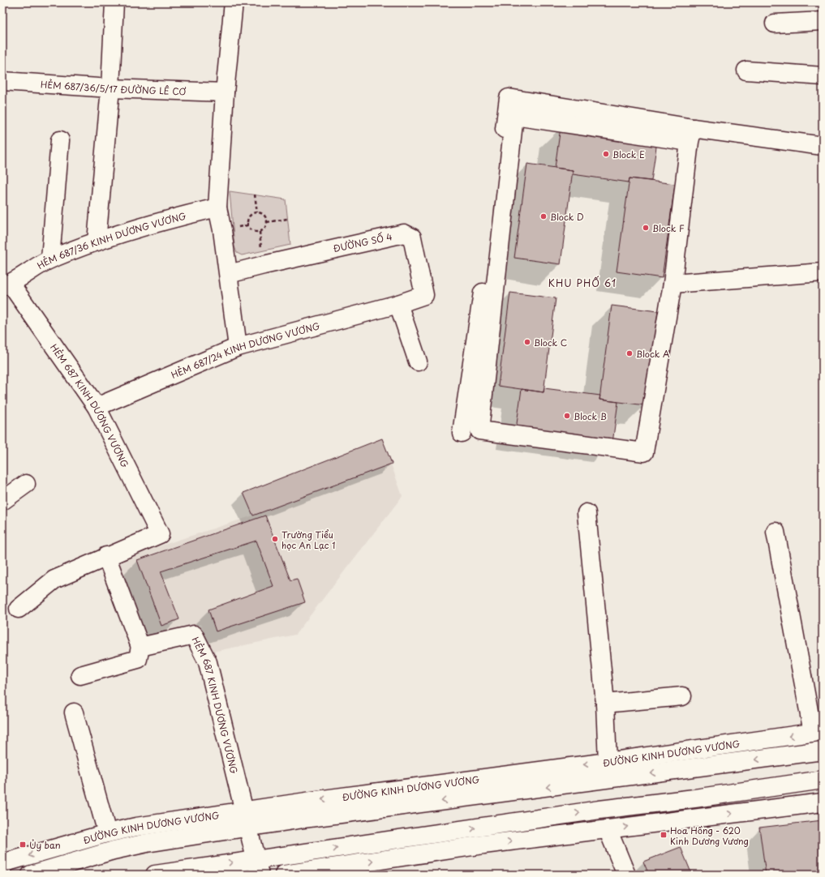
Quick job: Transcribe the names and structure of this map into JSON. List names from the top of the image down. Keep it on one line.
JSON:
{"streets":{"main road":["HẺM 687/36/5/17 ĐƯỜNG LÊ CƠ","HẺM 687/36 KINH DƯƠNG VƯƠNG","ĐƯỜNG SỐ 4","HẺM 687/24 KINH DƯƠNG VƯƠNG","HẺM 687 KINH DƯƠNG VƯƠNG","ĐƯỜNG KINH DƯƠNG VƯƠNG"]},"crossings":[["HẺM 687/36 KINH DƯƠNG VƯƠNG","HẺM 687 KINH DƯƠNG VƯƠNG"],["ĐƯỜNG SỐ 4","HẺM 687/24 KINH DƯƠNG VƯƠNG"],["HẺM 687/24 KINH DƯƠNG VƯƠNG","HẺM 687 KINH DƯƠNG VƯƠNG"],["HẺM 687 KINH DƯƠNG VƯƠNG","ĐƯỜNG KINH DƯƠNG VƯƠNG"]],"districts":["KHU PHỐ 61"],"places":{"other":["Block E","Block D","Block F","Block C","Block A","Block B","Trường Tiểu học An Lạc 1"],"transit":["Hoa Hồng - 620 Kinh Dương Vương","Ủy ban"]}}
